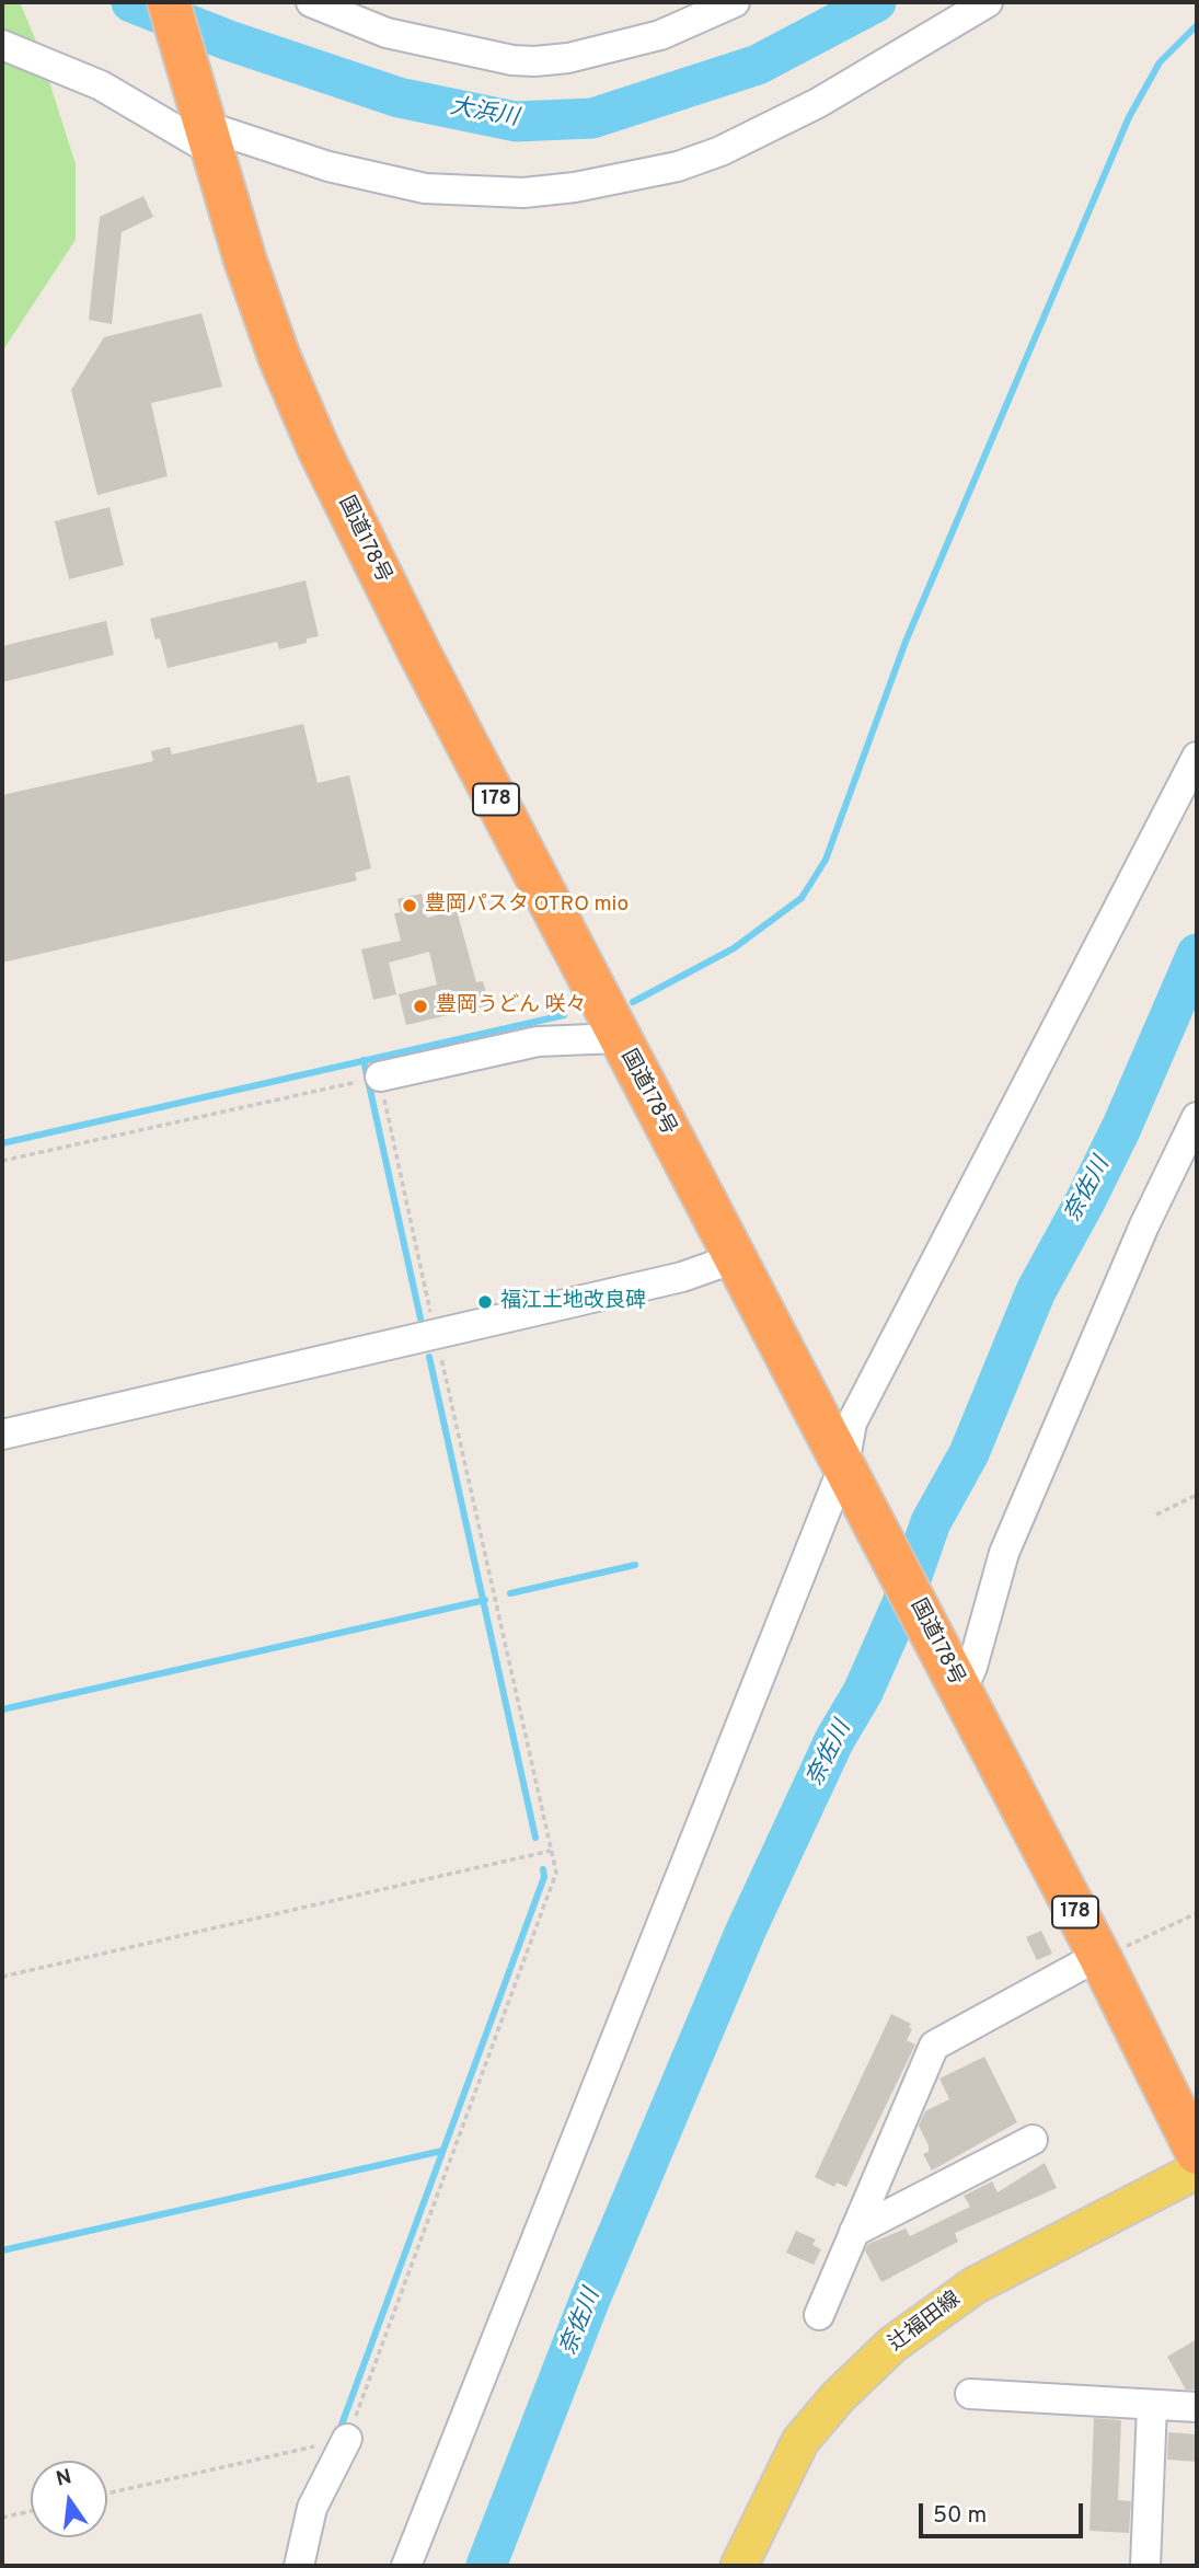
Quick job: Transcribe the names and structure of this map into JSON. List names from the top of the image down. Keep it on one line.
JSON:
{"streets":{"highway":["国道178号","178"],"main road":["辻福田線"]},"water":["大浜川","奈佐川"],"places":["豊岡パスタ OTRO mio","豊岡うどん 咲々","福江土地改良碑"],"scale_bar":"50 m","north":"top"}
